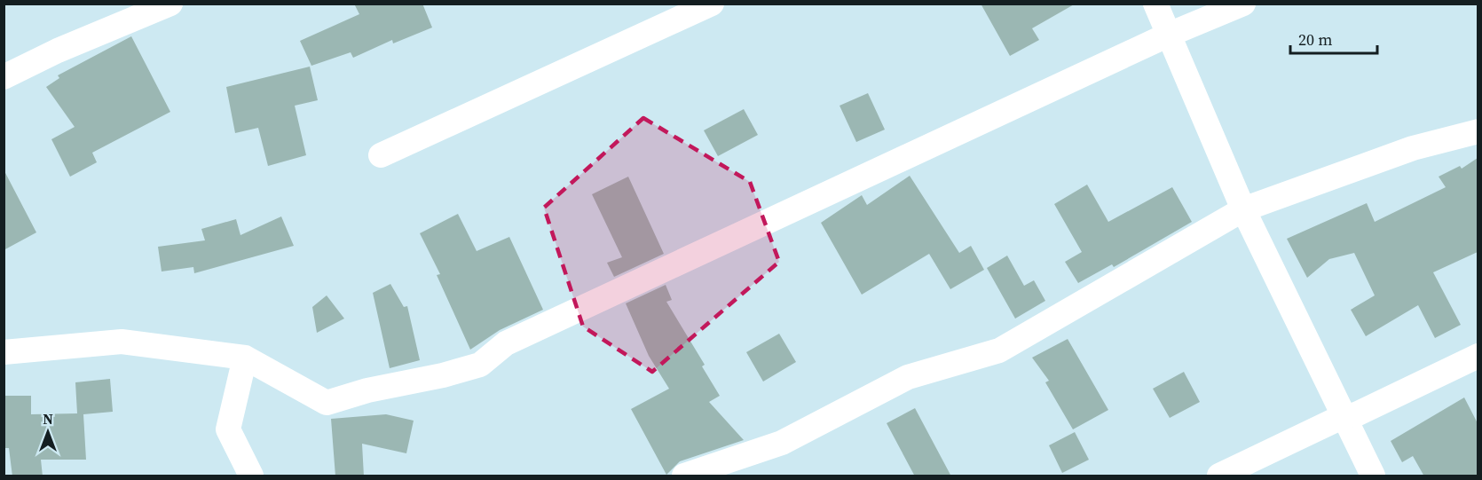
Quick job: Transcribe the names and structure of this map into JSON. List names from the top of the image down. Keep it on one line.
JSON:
{"scale_bar":"20 m","north":"top"}
